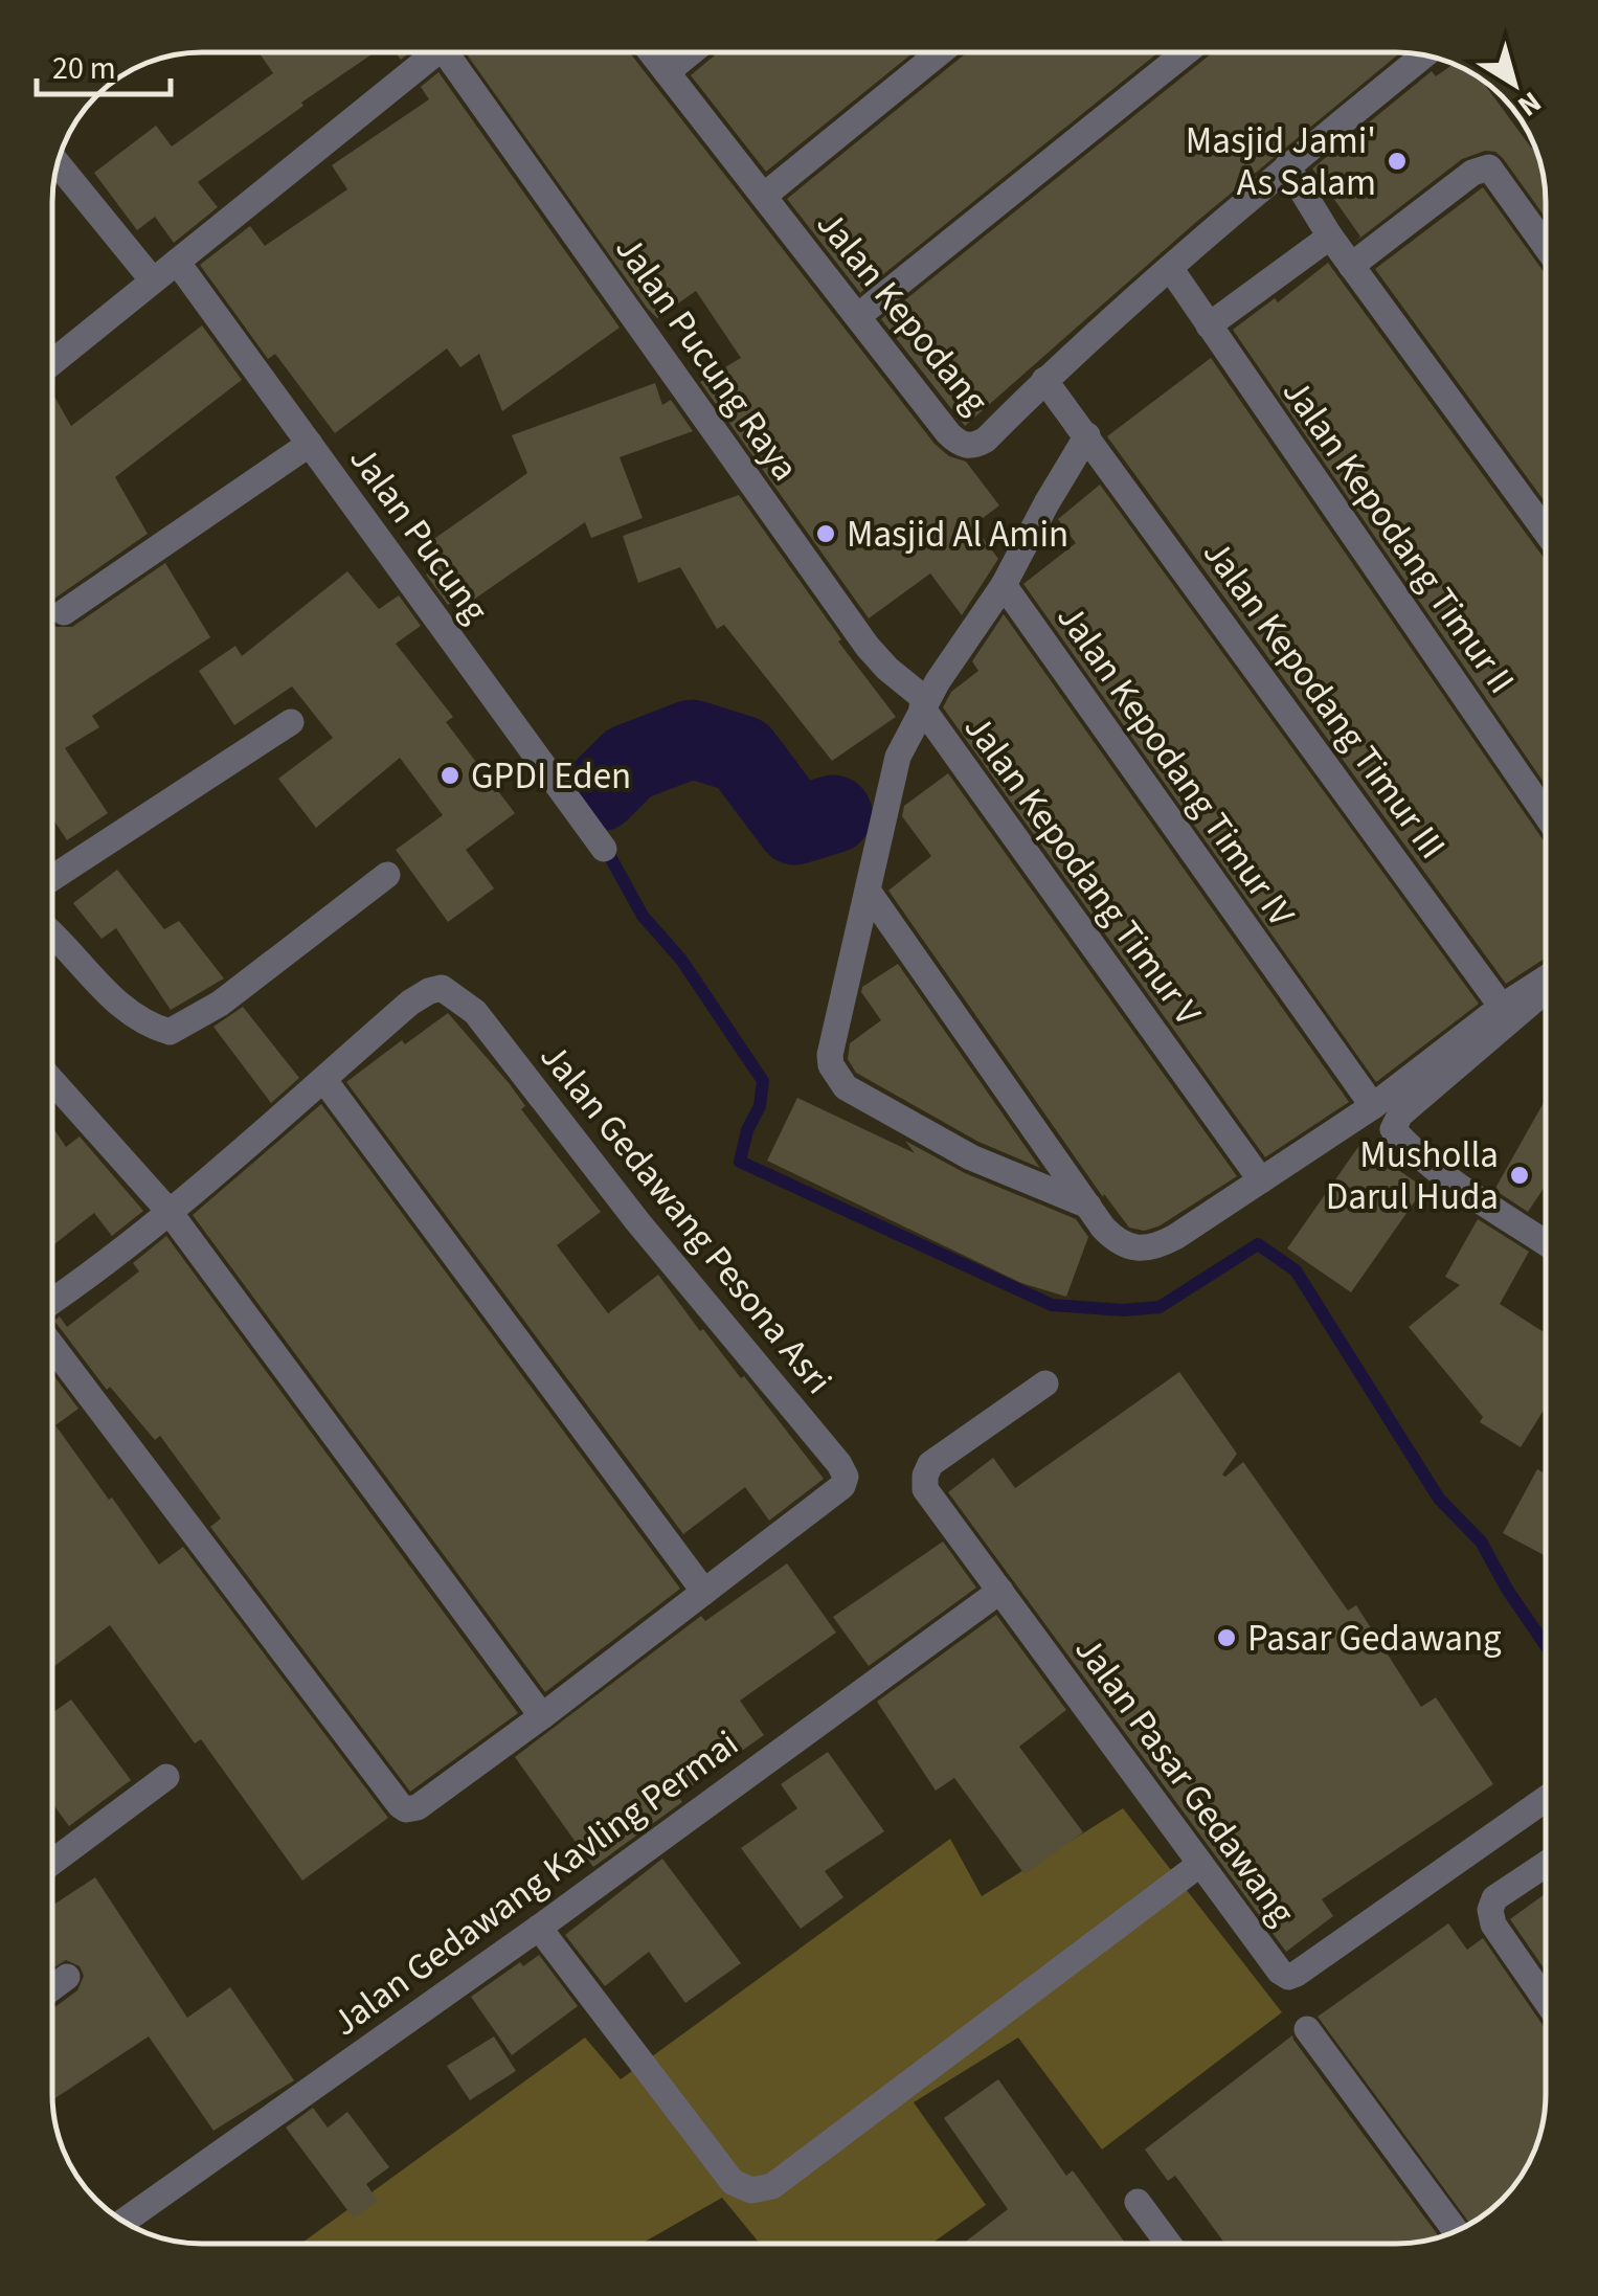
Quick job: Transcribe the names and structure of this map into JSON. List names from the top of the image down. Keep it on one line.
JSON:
{"streets":{"street":["Jalan Kepodang","Jalan Pucung Raya","Jalan Pucung","Jalan Kepodang Timur II","Jalan Kepodang Timur III","Jalan Kepodang Timur IV","Jalan Kepodang Timur V","Jalan Gedawang Pesona Asri","Jalan Pasar Gedawang","Jalan Gedawang Kavling Permai"]},"crossings":[["Jalan Kepodang","Jalan Kepodang Timur II"],["Jalan Kepodang","Jalan Kepodang Timur III"],["Jalan Pucung Raya","Jalan Pucung"],["Jalan Pucung Raya","Jalan Kepodang Timur V"],["Jalan Pasar Gedawang","Jalan Gedawang Kavling Permai"]],"places":["Masjid Jami' As Salam","Masjid Al Amin","GPDI Eden","Musholla Darul Huda","Pasar Gedawang"],"scale_bar":"20 m","north":"bottom right"}
